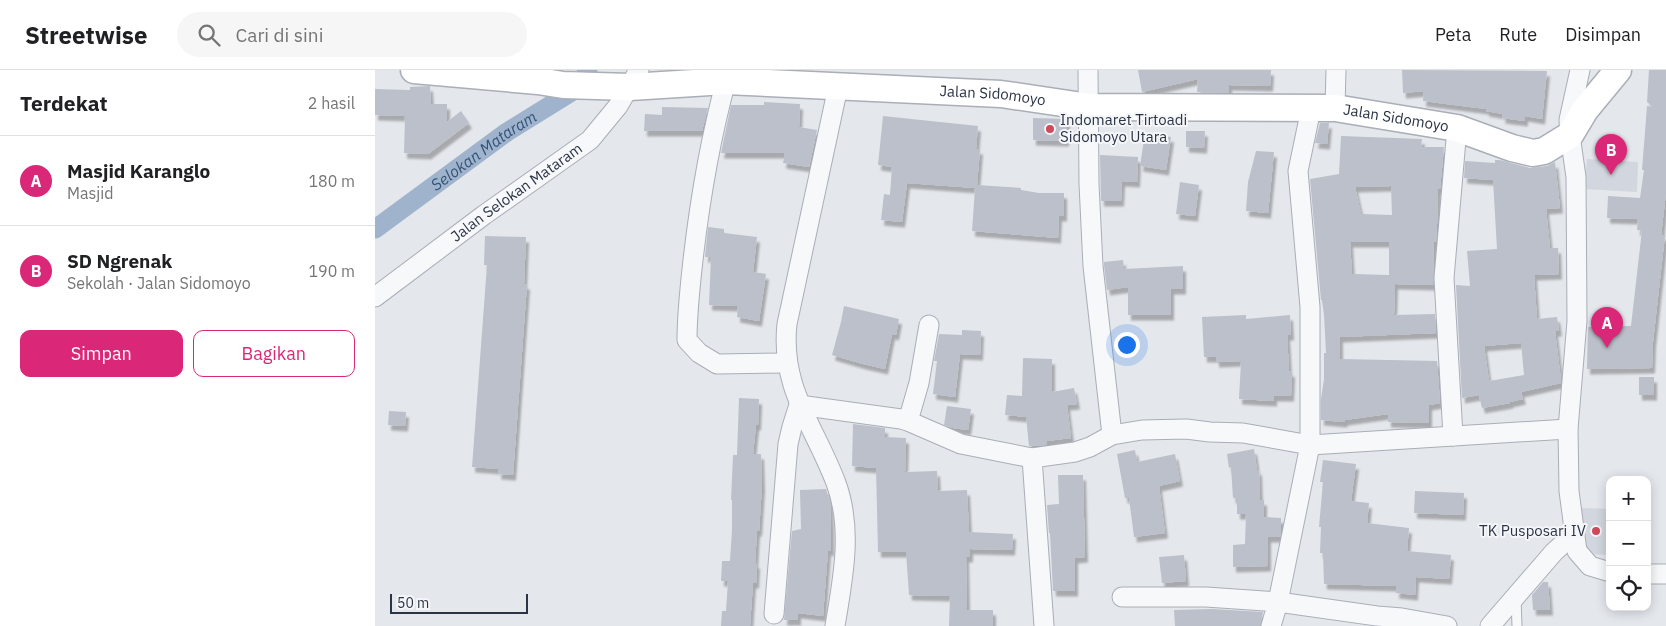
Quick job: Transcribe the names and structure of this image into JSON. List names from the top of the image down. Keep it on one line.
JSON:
{"streets":{"main road":["Jalan Sidomoyo"],"street":["Jalan Selokan Mataram"]},"crossings":[["Jalan Sidomoyo","Jalan Selokan Mataram"]],"water":["Selokan Mataram"],"places":["Indomaret Tirtoadi Sidomoyo Utara","TK Pusposari IV"],"scale_bar":"50 m","page":{"header":"Streetwise","search":"Cari di sini","nav":["Peta","Rute","Disimpan"],"heading":["Terdekat","2 hasil"],"pins":["B","A"],"list":[{"mark":"A","name":"Masjid Karanglo","note":"Masjid","value":"180 m"},{"mark":"B","name":"SD Ngrenak","note":"Sekolah · Jalan Sidomoyo","value":"190 m"}],"buttons":["Simpan","Bagikan"],"map_buttons":["+","−"],"scale":"50 m"}}
